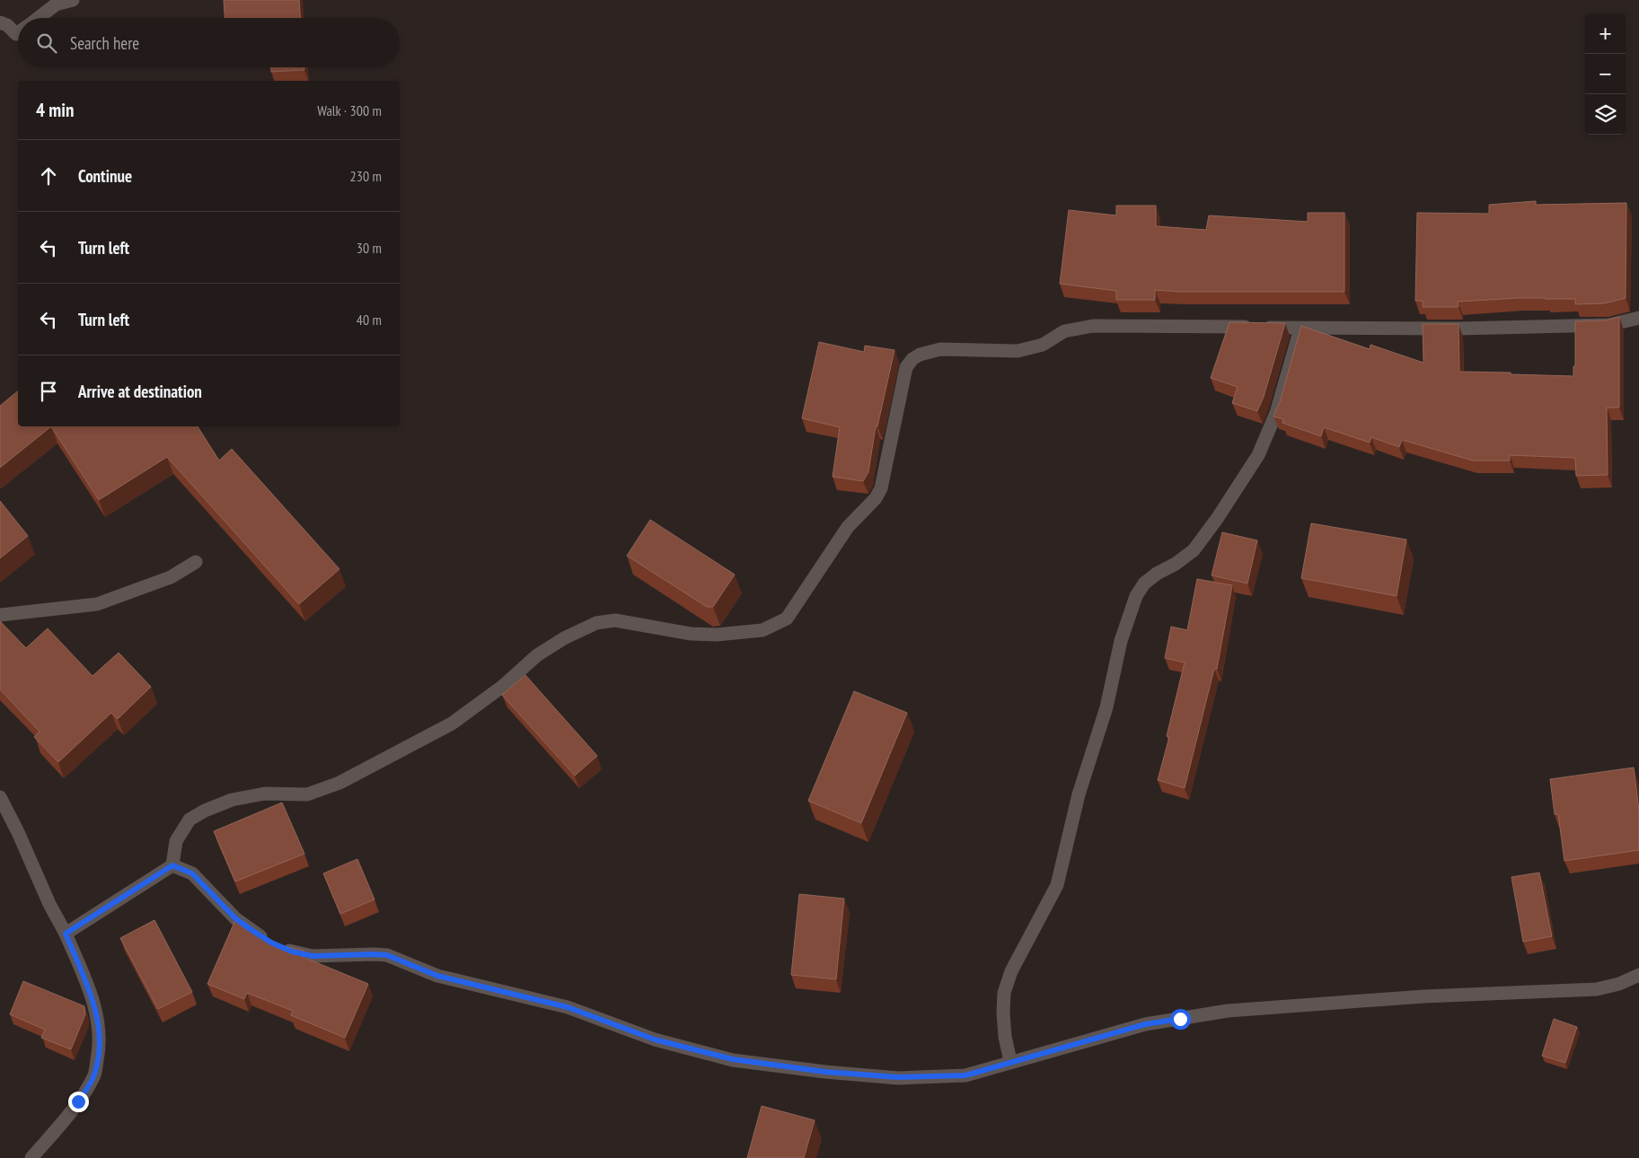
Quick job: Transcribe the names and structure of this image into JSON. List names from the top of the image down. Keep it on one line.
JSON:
{"page":{"map_buttons":["+","−"],"search":"Search here","heading":["4 min","Walk · 300 m"],"list":[["Continue","230 m"],["Turn left","30 m"],["Turn left","40 m"],"Arrive at destination"]}}
